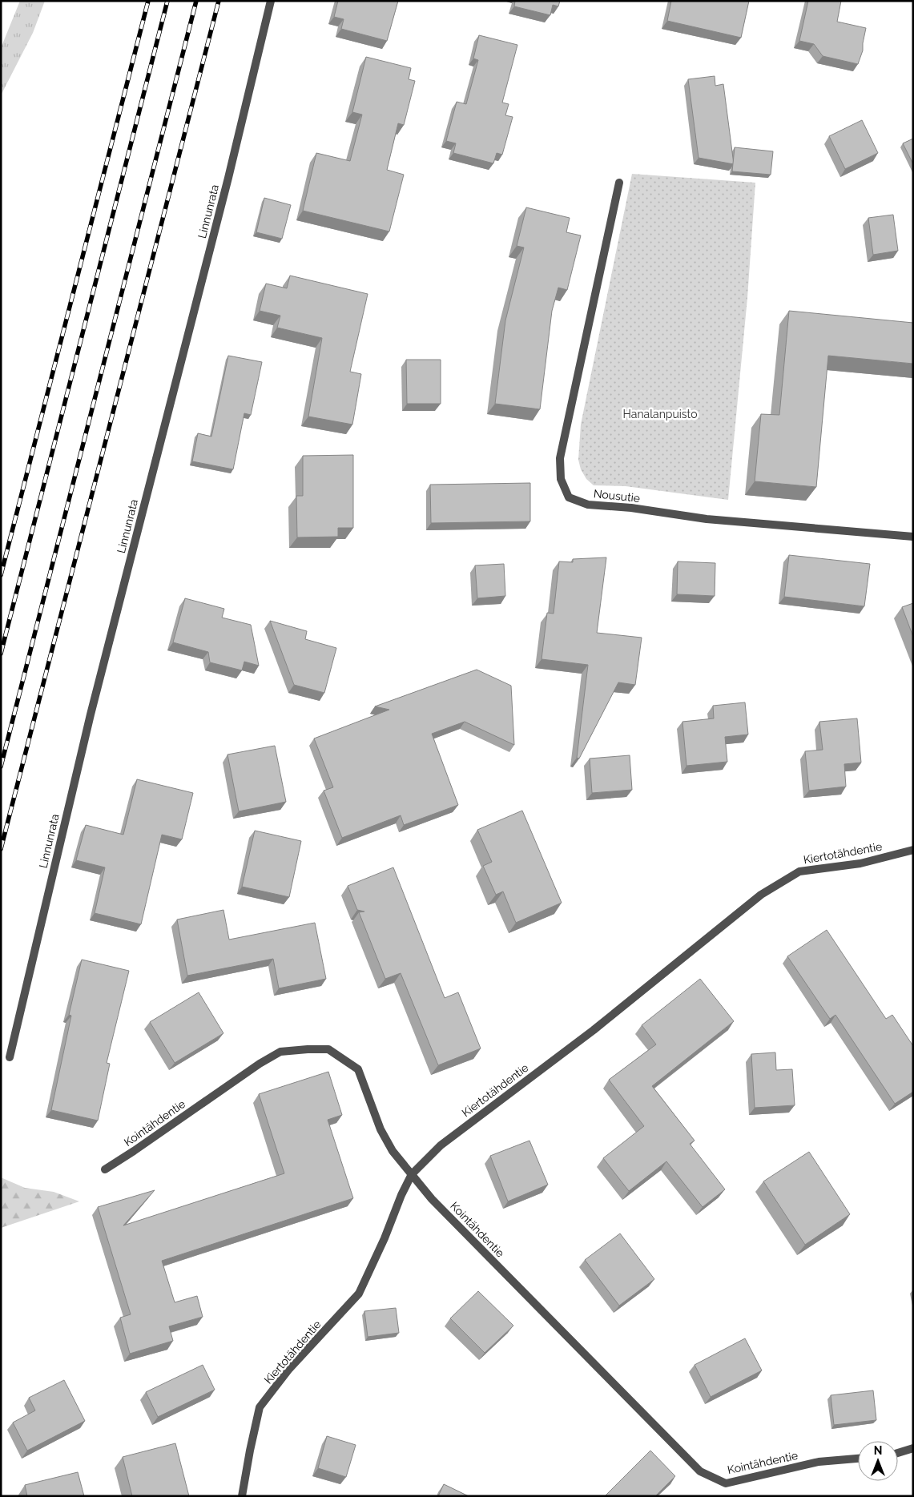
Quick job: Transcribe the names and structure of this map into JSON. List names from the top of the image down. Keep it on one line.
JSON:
{"streets":{"street":["Linnunrata","Nousutie","Kiertotähdentie","Kointähdentie"]},"crossings":[["Kiertotähdentie","Kointähdentie"]],"parks":["Hanalanpuisto"],"north":"top"}
